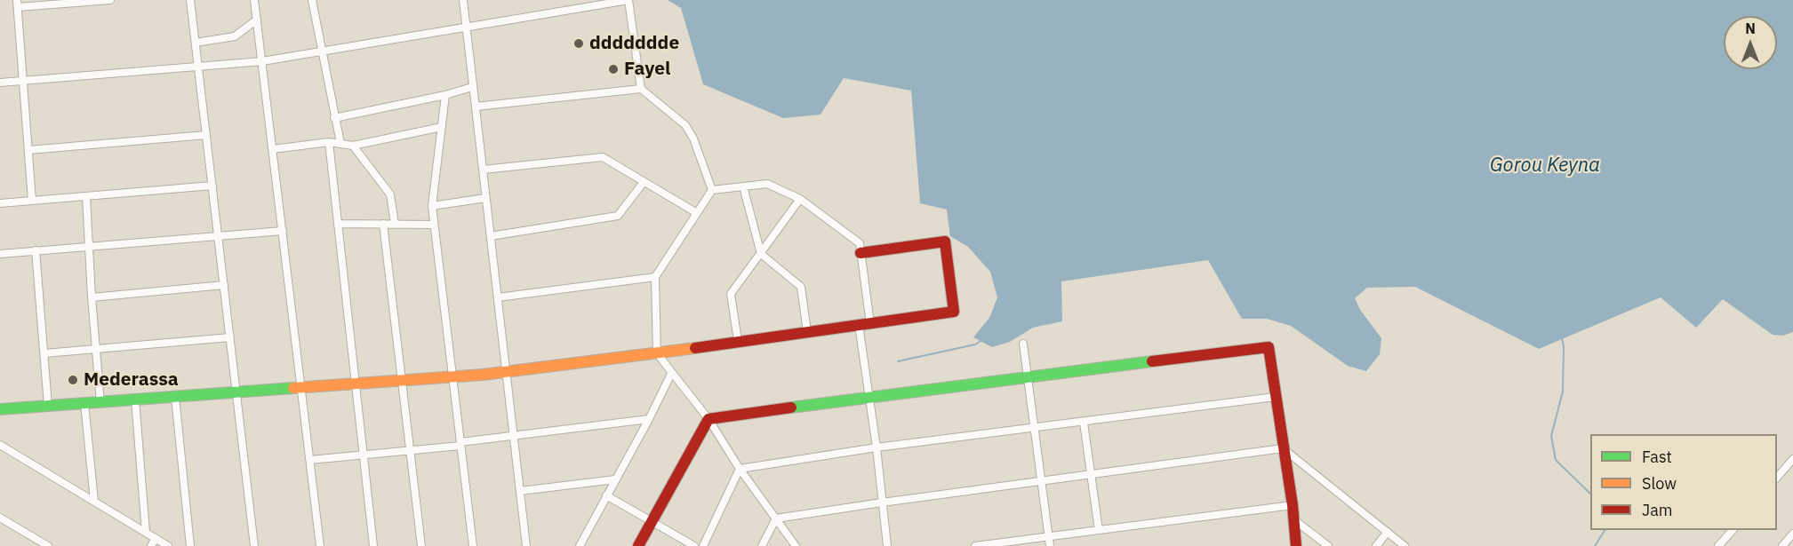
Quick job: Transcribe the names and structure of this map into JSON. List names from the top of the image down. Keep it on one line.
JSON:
{"water":["Gorou Keyna"],"places":["ddddddde","Fayel","Mederassa"],"legend":["Fast","Slow","Jam"],"north":"top"}
